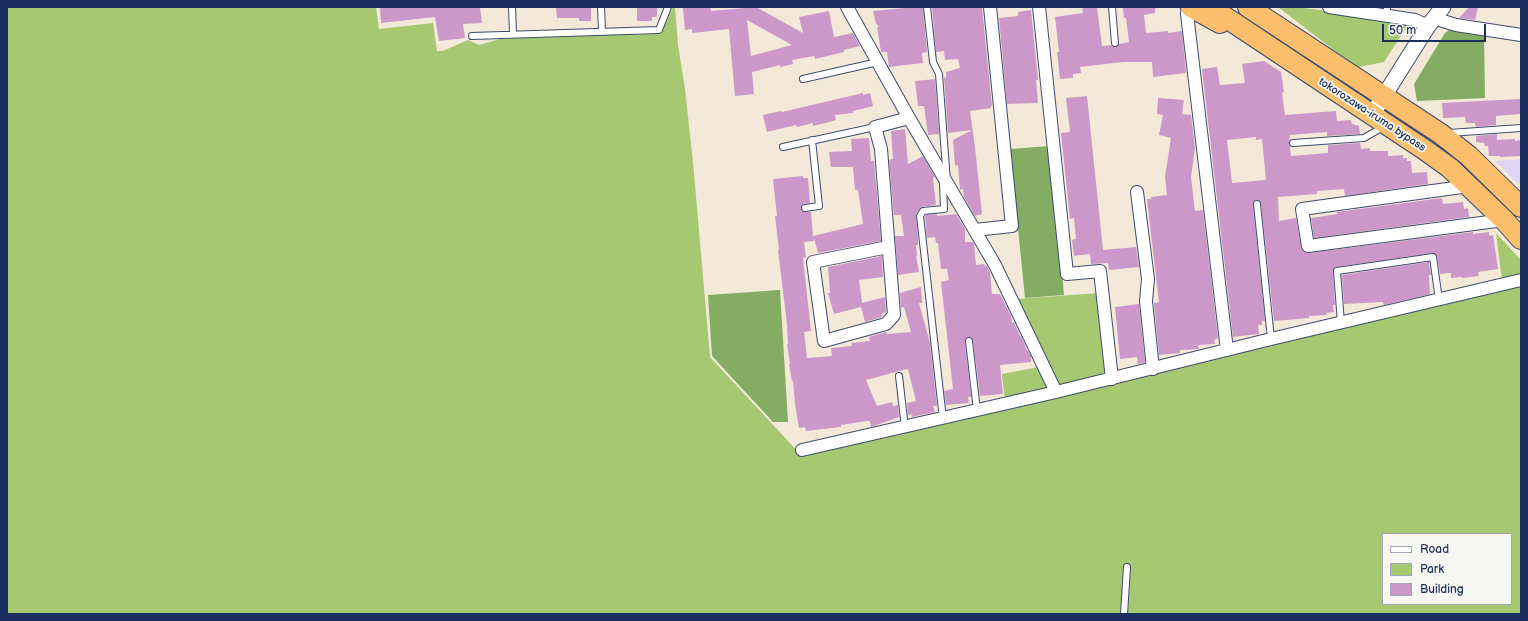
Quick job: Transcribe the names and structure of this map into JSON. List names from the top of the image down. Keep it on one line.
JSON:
{"streets":{"highway":["tokorozawa-iruma bypass"]},"legend":["Road","Park","Building"],"scale_bar":"50 m"}
